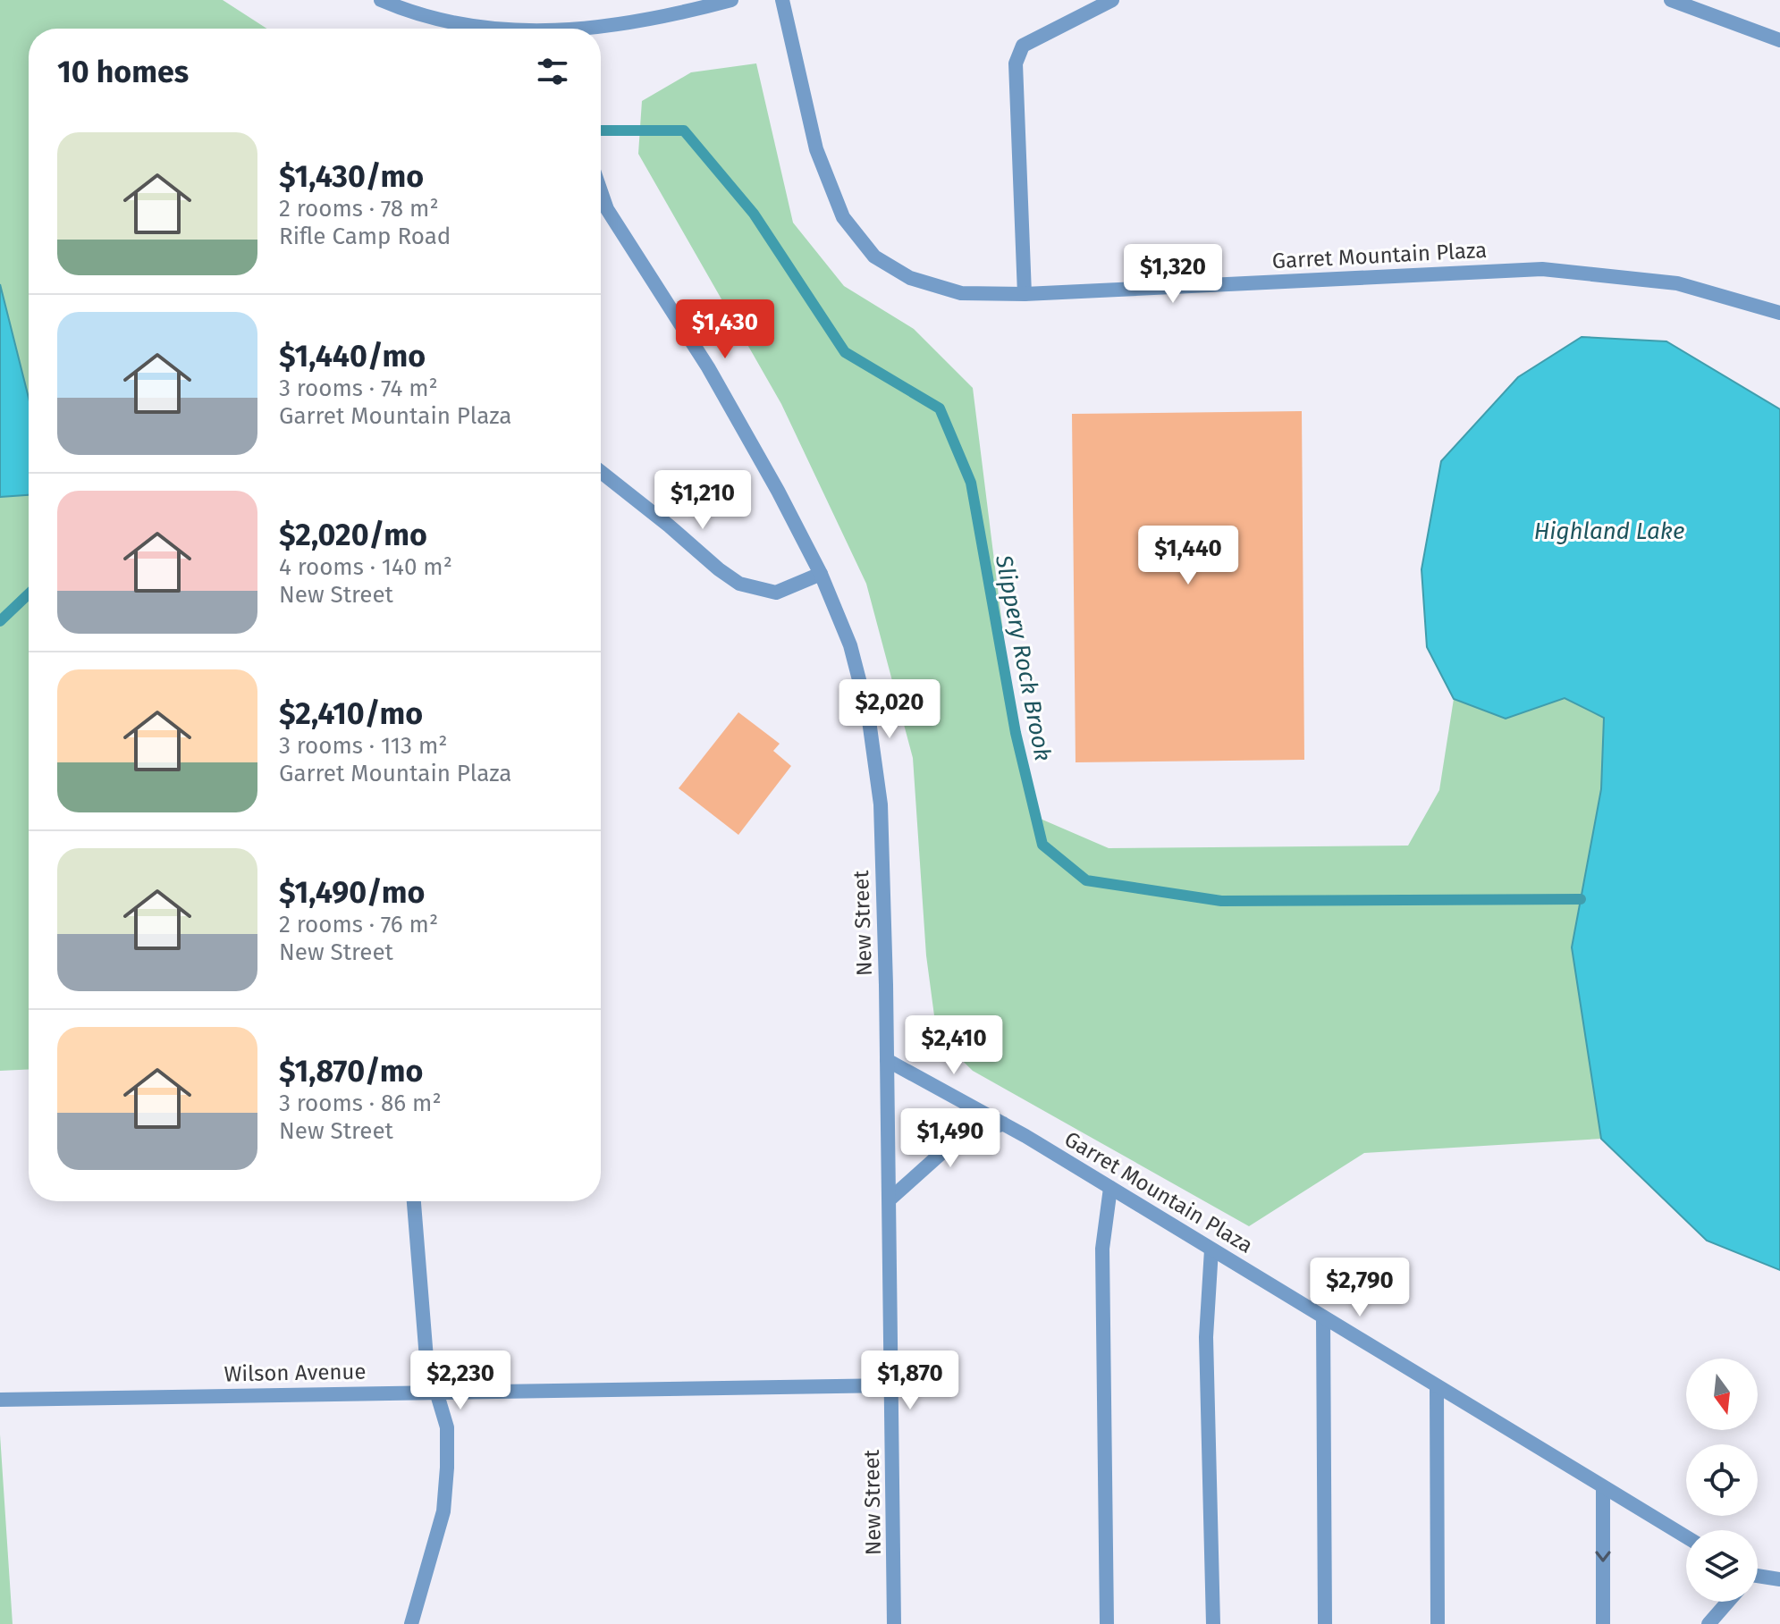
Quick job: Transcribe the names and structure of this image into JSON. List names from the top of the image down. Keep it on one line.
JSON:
{"streets":{"street":["Garret Mountain Plaza","New Street","Wilson Avenue"]},"crossings":[["Garret Mountain Plaza","New Street"],["New Street","Wilson Avenue"]],"water":["Highland Lake","Slippery Rock Brook"],"north":"bottom","page":{"heading":"10 homes","list":[{"name":"$1,430/mo","note":"2 rooms · 78 m² · Rifle Camp Road"},{"name":"$1,440/mo","note":"3 rooms · 74 m² · Garret Mountain Plaza"},{"name":"$2,020/mo","note":"4 rooms · 140 m² · New Street"},{"name":"$2,410/mo","note":"3 rooms · 113 m² · Garret Mountain Plaza"},{"name":"$1,490/mo","note":"2 rooms · 76 m² · New Street"},{"name":"$1,870/mo","note":"3 rooms · 86 m² · New Street"}],"price":["$1,320","$1,430","$1,210","$1,440","$2,020","$2,410","$1,490","$2,790","$2,230","$1,870"]}}
